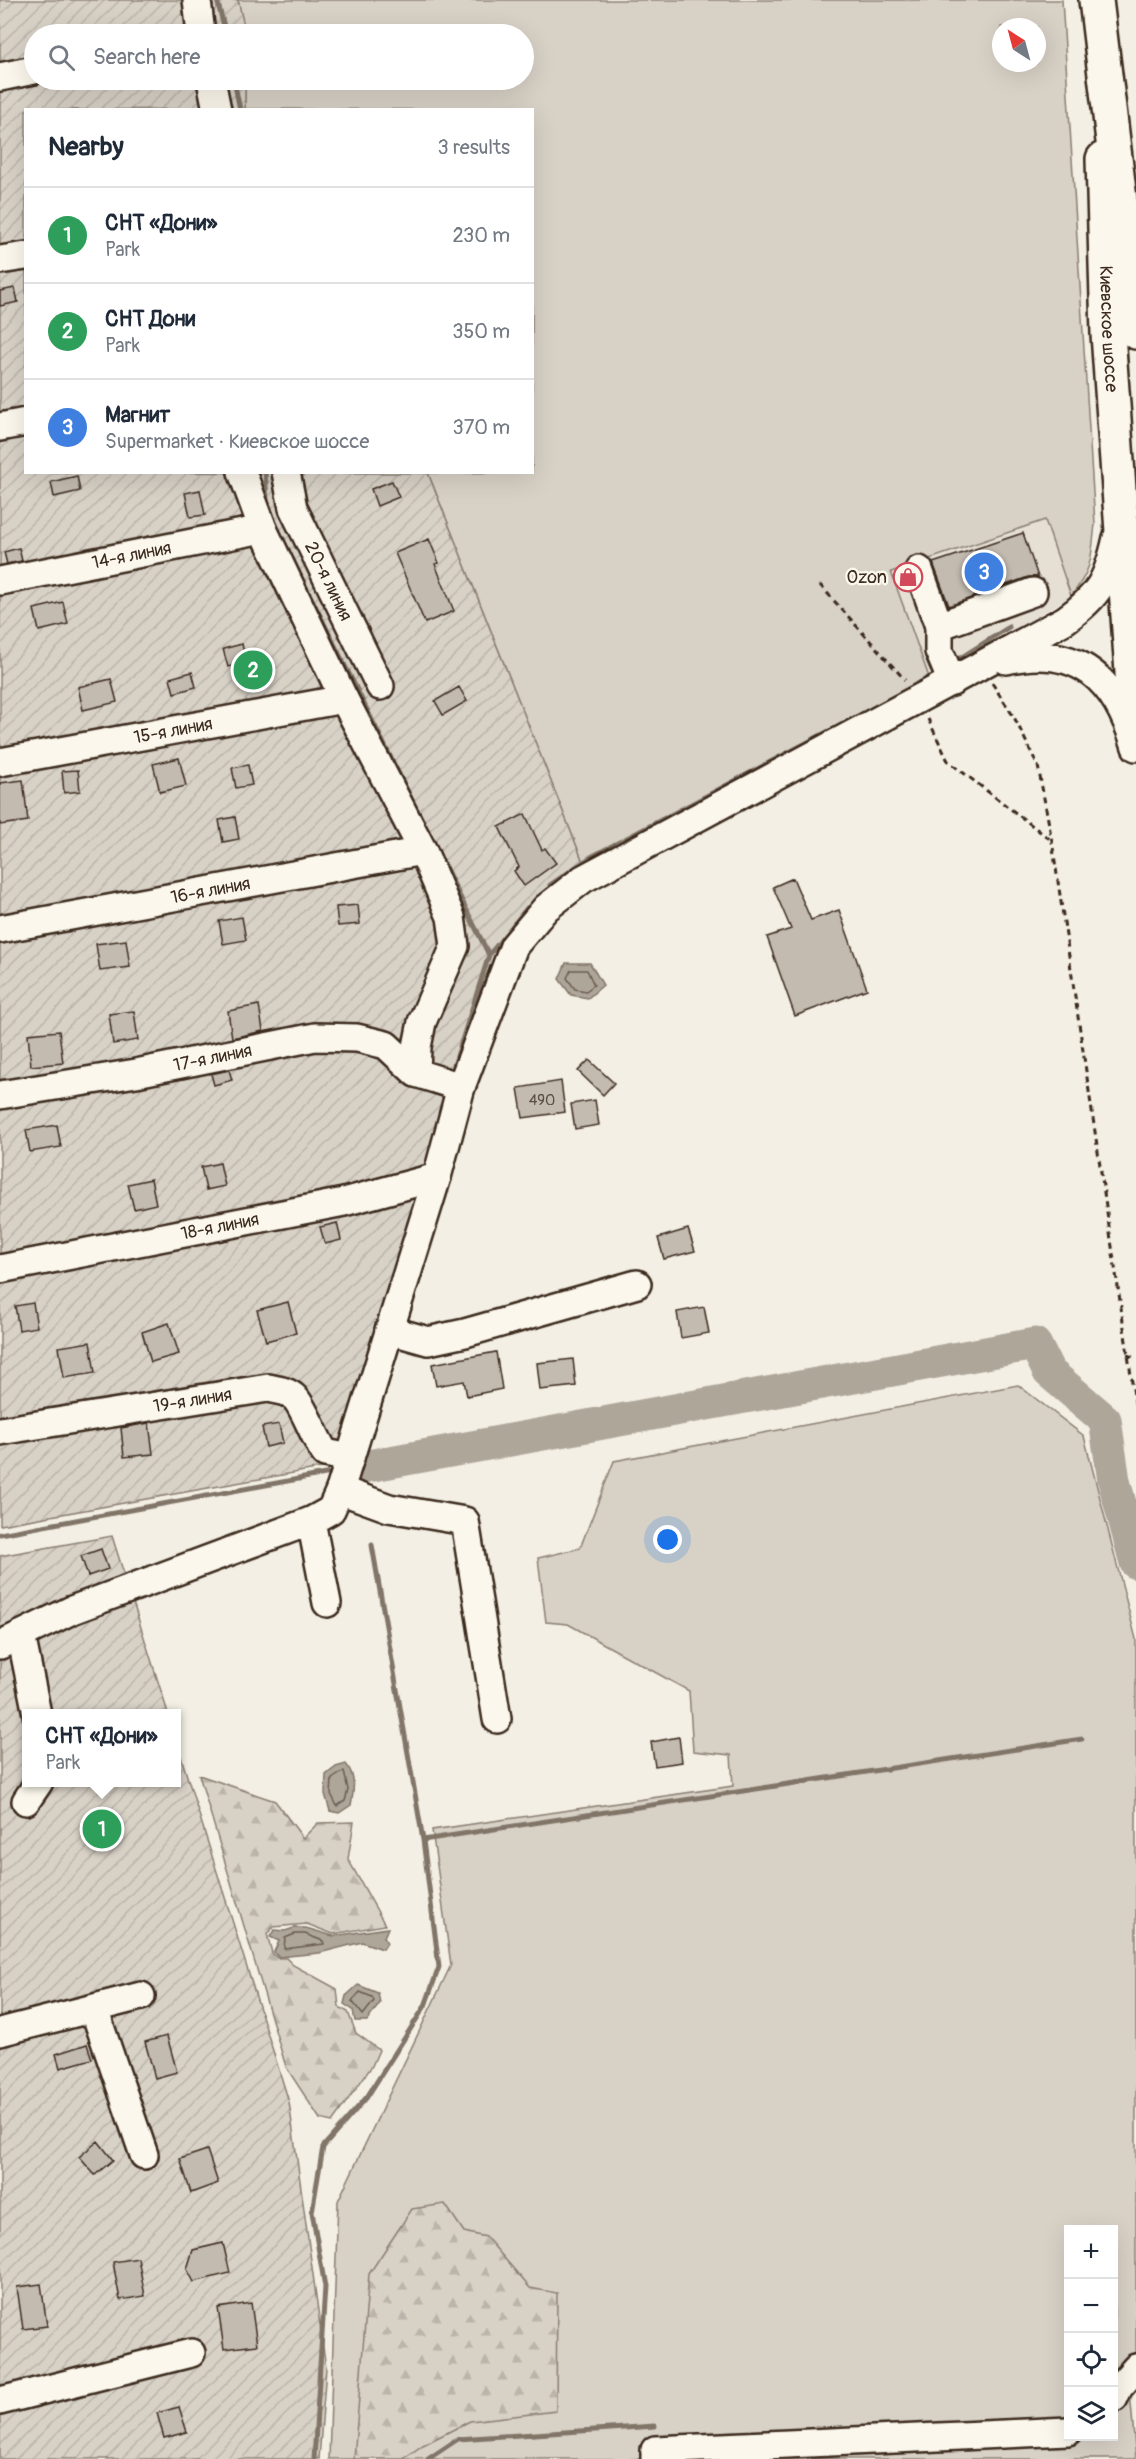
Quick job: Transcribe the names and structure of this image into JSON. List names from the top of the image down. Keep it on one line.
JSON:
{"streets":{"main road":["Киевское шоссе"],"street":["14-я линия","20-я линия","15-я линия","16-я линия","17-я линия","18-я линия","19-я линия"]},"places":{"shop":["Ozon"]},"house_numbers":["490"],"north":"top left","page":{"search":"Search here","heading":["Nearby","3 results"],"list":[{"mark":"1","name":"СНТ «Дони»","note":"Park","value":"230 m"},{"mark":"2","name":"СНТ Дони","note":"Park","value":"350 m"},{"mark":"3","name":"Магнит","note":"Supermarket · Киевское шоссе","value":"370 m"}],"pins":["3","2","1"],"popup":["СНТ «Дони»","Park"],"map_buttons":["+","−"]}}
